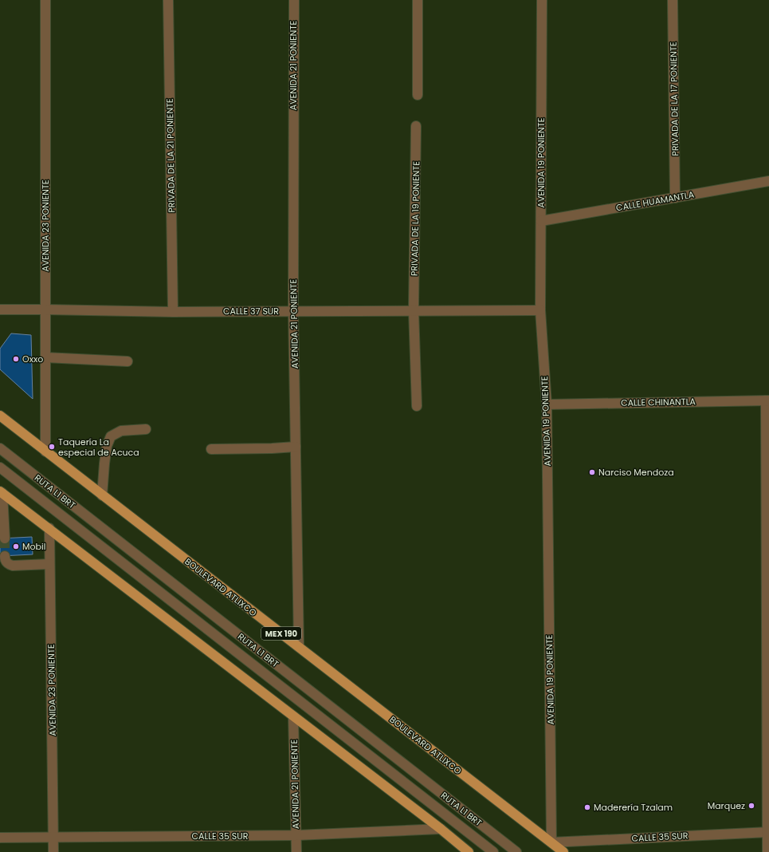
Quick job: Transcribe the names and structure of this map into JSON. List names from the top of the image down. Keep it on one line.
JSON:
{"streets":{"main road":["BOULEVARD ATLIXCO","MEX 190"],"street":["AVENIDA 21 PONIENTE","PRIVADA DE LA 17 PONIENTE","PRIVADA DE LA 21 PONIENTE","AVENIDA 19 PONIENTE","CALLE HUAMANTLA","PRIVADA DE LA 19 PONIENTE","AVENIDA 23 PONIENTE","CALLE 37 SUR","CALLE CHINANTLA","RUTA L1 BRT","CALLE 35 SUR"]},"crossings":[["AVENIDA 21 PONIENTE","CALLE 37 SUR"],["AVENIDA 21 PONIENTE","BOULEVARD ATLIXCO"],["AVENIDA 21 PONIENTE","CALLE 35 SUR"],["PRIVADA DE LA 17 PONIENTE","CALLE HUAMANTLA"],["PRIVADA DE LA 21 PONIENTE","CALLE 37 SUR"],["AVENIDA 19 PONIENTE","CALLE HUAMANTLA"],["AVENIDA 19 PONIENTE","CALLE 37 SUR"],["AVENIDA 19 PONIENTE","CALLE CHINANTLA"],["AVENIDA 19 PONIENTE","BOULEVARD ATLIXCO"],["AVENIDA 19 PONIENTE","CALLE 35 SUR"],["PRIVADA DE LA 19 PONIENTE","CALLE 37 SUR"],["AVENIDA 23 PONIENTE","CALLE 37 SUR"],["AVENIDA 23 PONIENTE","BOULEVARD ATLIXCO"],["AVENIDA 23 PONIENTE","CALLE 35 SUR"],["BOULEVARD ATLIXCO","CALLE 35 SUR"]],"places":["Oxxo","Taquería La especial de Acuca","Narciso Mendoza","Mobil","Marquez","Maderería Tzalam"]}
